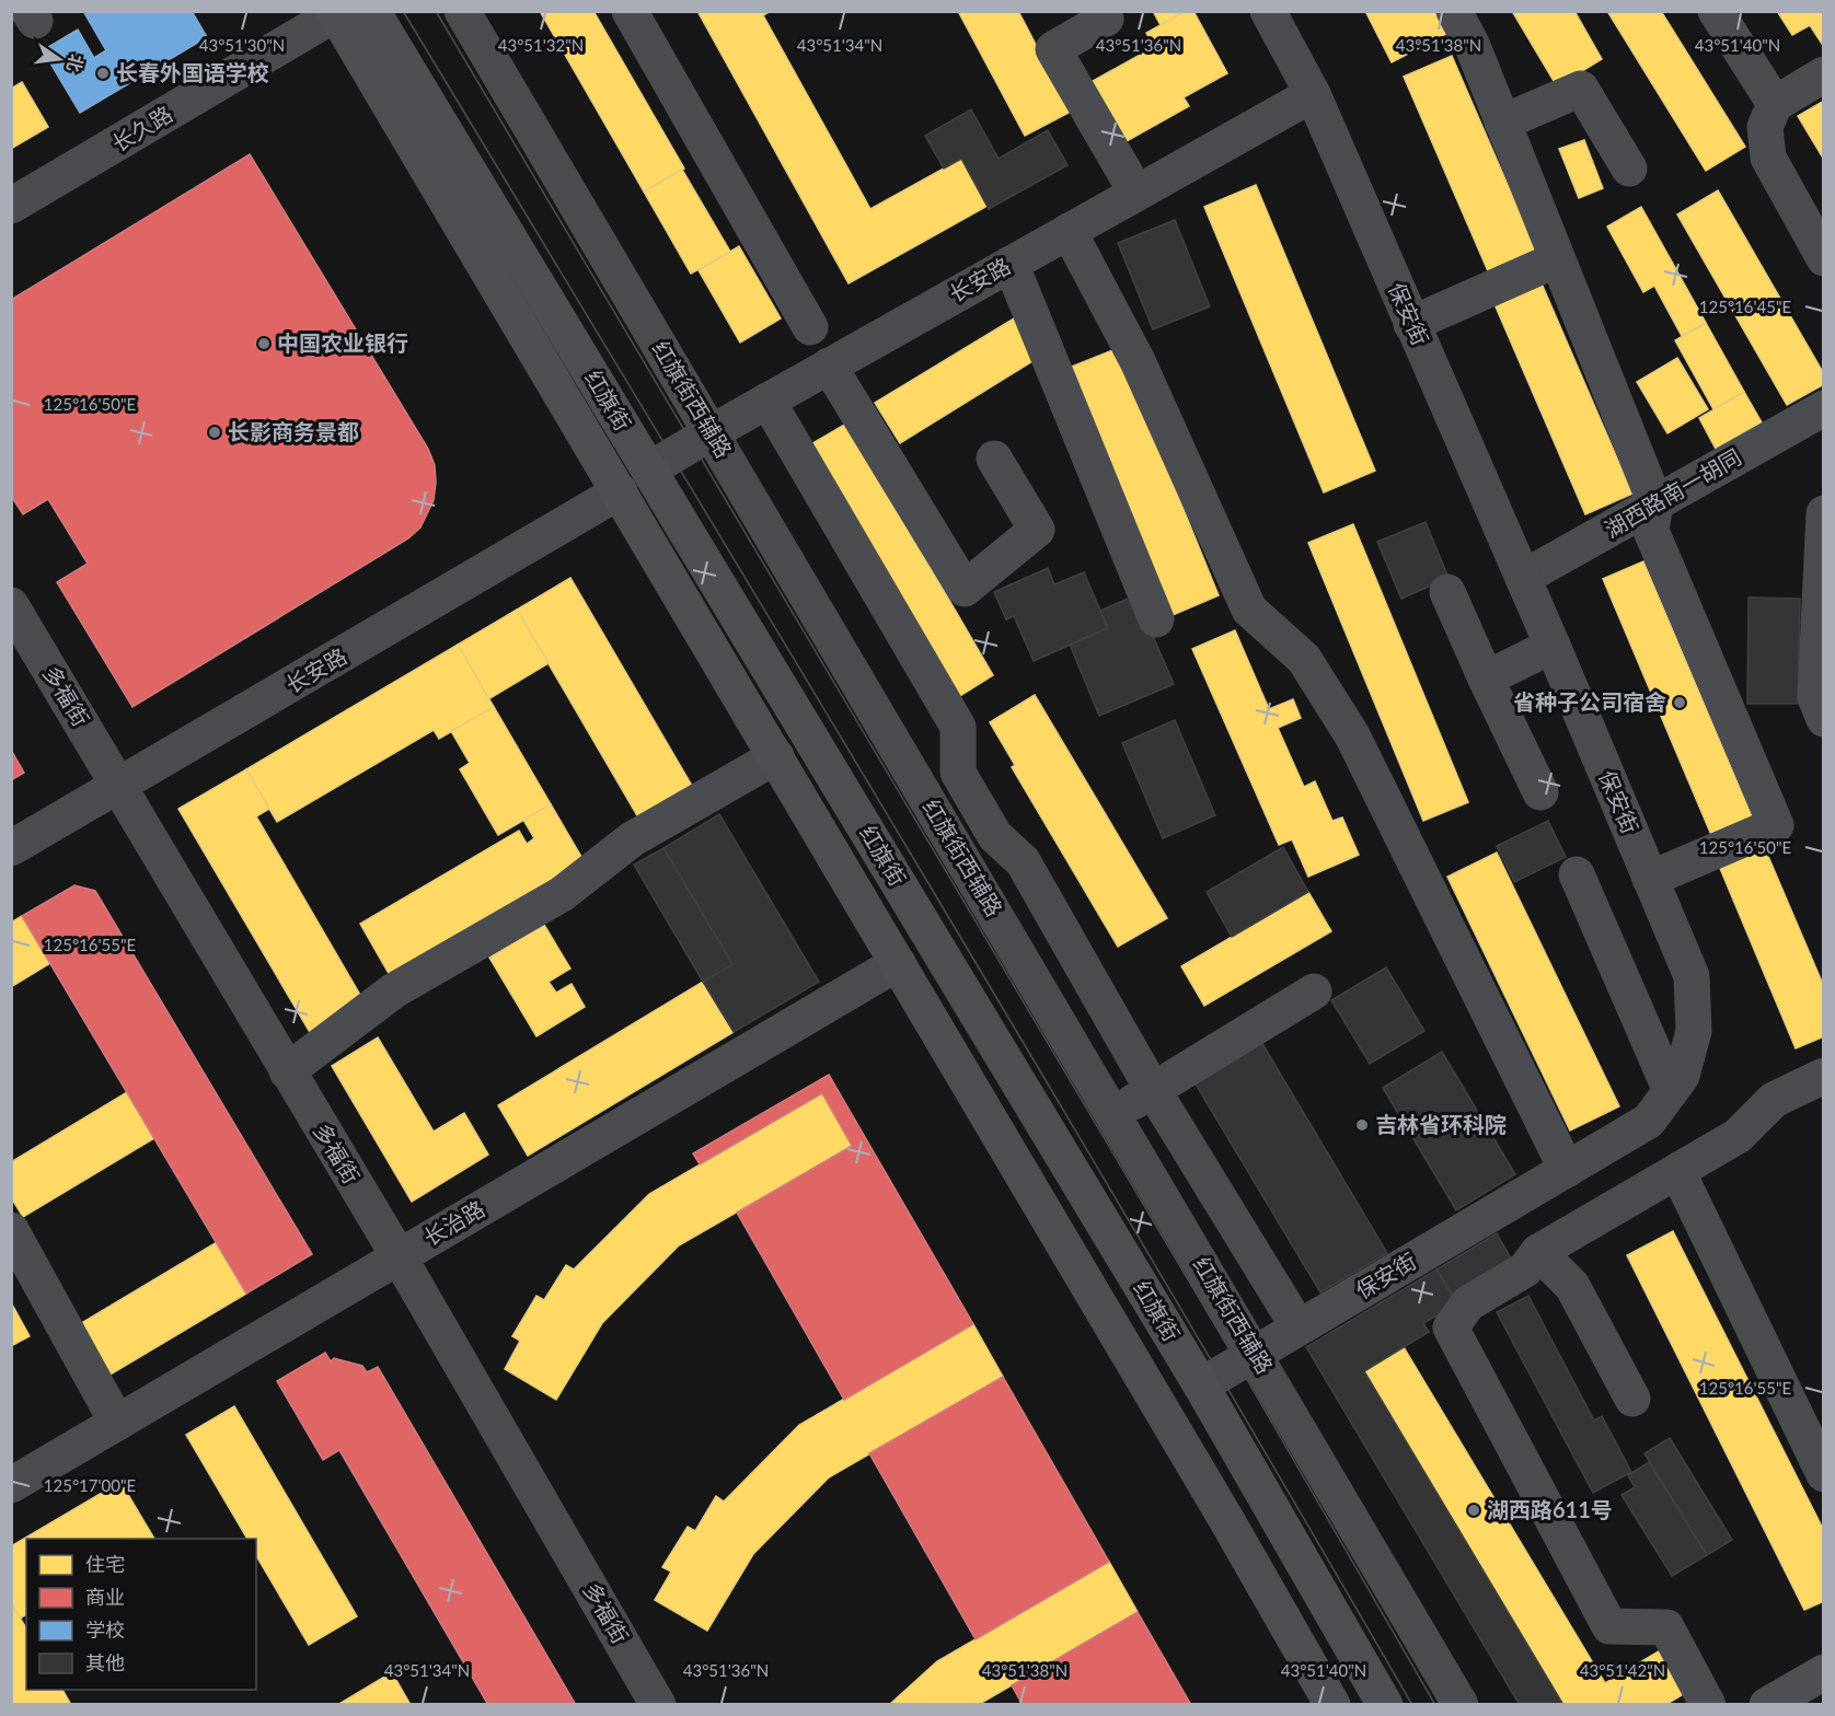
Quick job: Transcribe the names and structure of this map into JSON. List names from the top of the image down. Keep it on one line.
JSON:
{"streets":{"main road":["红旗街"],"street":["长久路","长安路","保安街","红旗街西辅路","湖西路南一胡同","多福街","长治路"]},"crossings":[["长久路","红旗街"],["长安路","保安街"],["长安路","红旗街西辅路"],["长安路","红旗街"],["长安路","多福街"],["保安街","红旗街西辅路"],["保安街","红旗街"],["保安街","湖西路南一胡同"],["红旗街","长治路"],["多福街","长治路"]],"places":["长春外国语学校","中国农业银行","长影商务景都","省种子公司宿舍","吉林省环科院","湖西路611号"],"legend":["住宅","商业","学校","其他"],"north":"right","coordinates":["43°51'30\"N","43°51'32\"N","43°51'34\"N","43°51'36\"N","43°51'38\"N","43°51'40\"N","125°16'45\"E","125°16'50\"E","125°16'55\"E","125°17'00\"E","43°51'42\"N"]}
